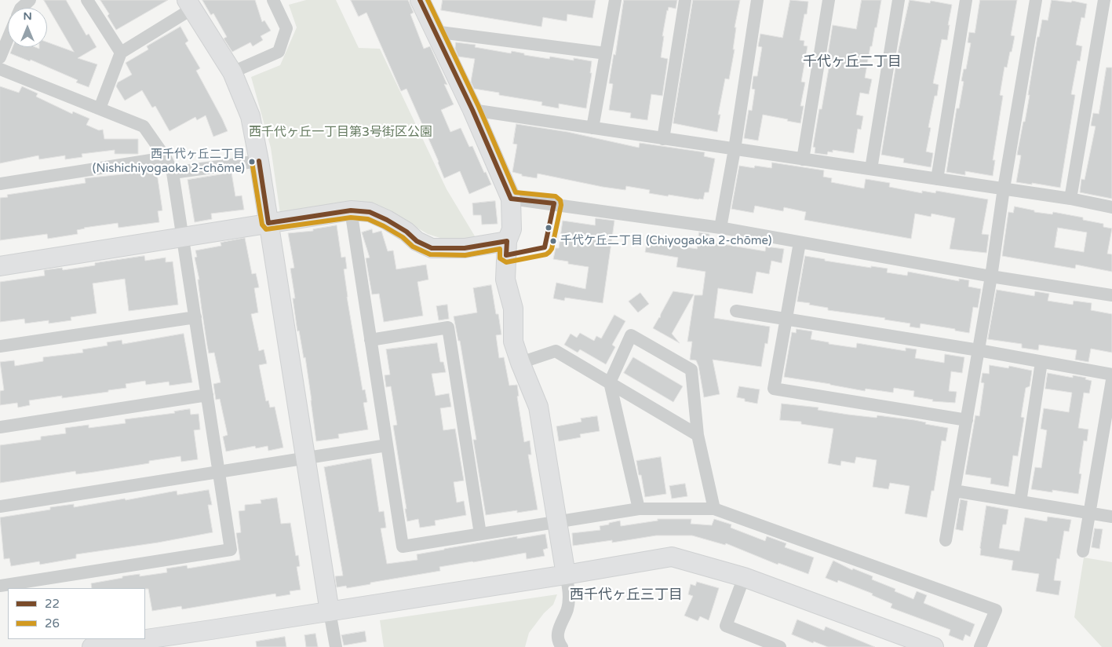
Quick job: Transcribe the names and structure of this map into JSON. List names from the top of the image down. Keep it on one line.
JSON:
{"districts":["千代ヶ丘二丁目","西千代ヶ丘三丁目"],"parks":["西千代ヶ丘一丁目第3号街区公園"],"places":["西千代ヶ丘二丁目 (Nishichiyogaoka 2-chōme)","千代ケ丘二丁目 (Chiyogaoka 2-chōme)"],"lines":["transit line 22","transit line 26"],"legend":["22","26"],"north":"top"}
